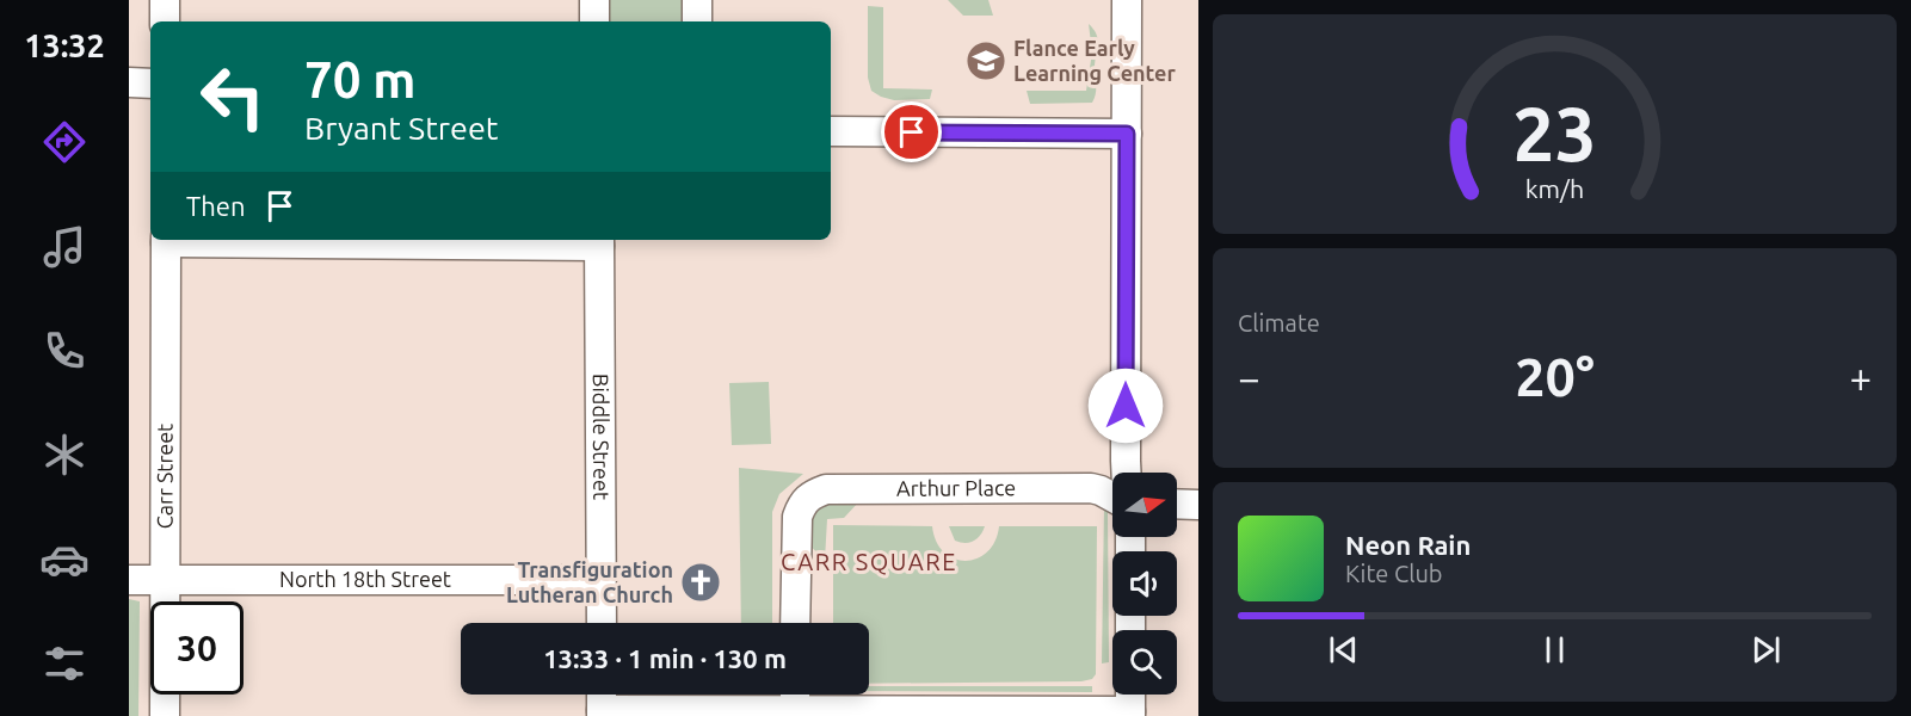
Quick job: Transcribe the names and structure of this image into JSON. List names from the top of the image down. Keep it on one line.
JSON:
{"streets":{"street":["Biddle Street","Carr Street","Arthur Place","North 18th Street"]},"crossings":[["Biddle Street","North 18th Street"],["Carr Street","North 18th Street"]],"districts":["CARR SQUARE"],"places":{"school or university":["Flance Early Learning Center"],"church":["Transfiguration Lutheran Church"]},"north":"right","page":{"tabs":"13:32","turn":["70 m","Bryant Street"],"then":"Then","tile":"Climate","heat":["−","20°","+"],"song":["Neon Rain","Kite Club"],"limit":"30","trip":"13:33 · 1 min · 130 m","gauge":["23","km/h"]}}
